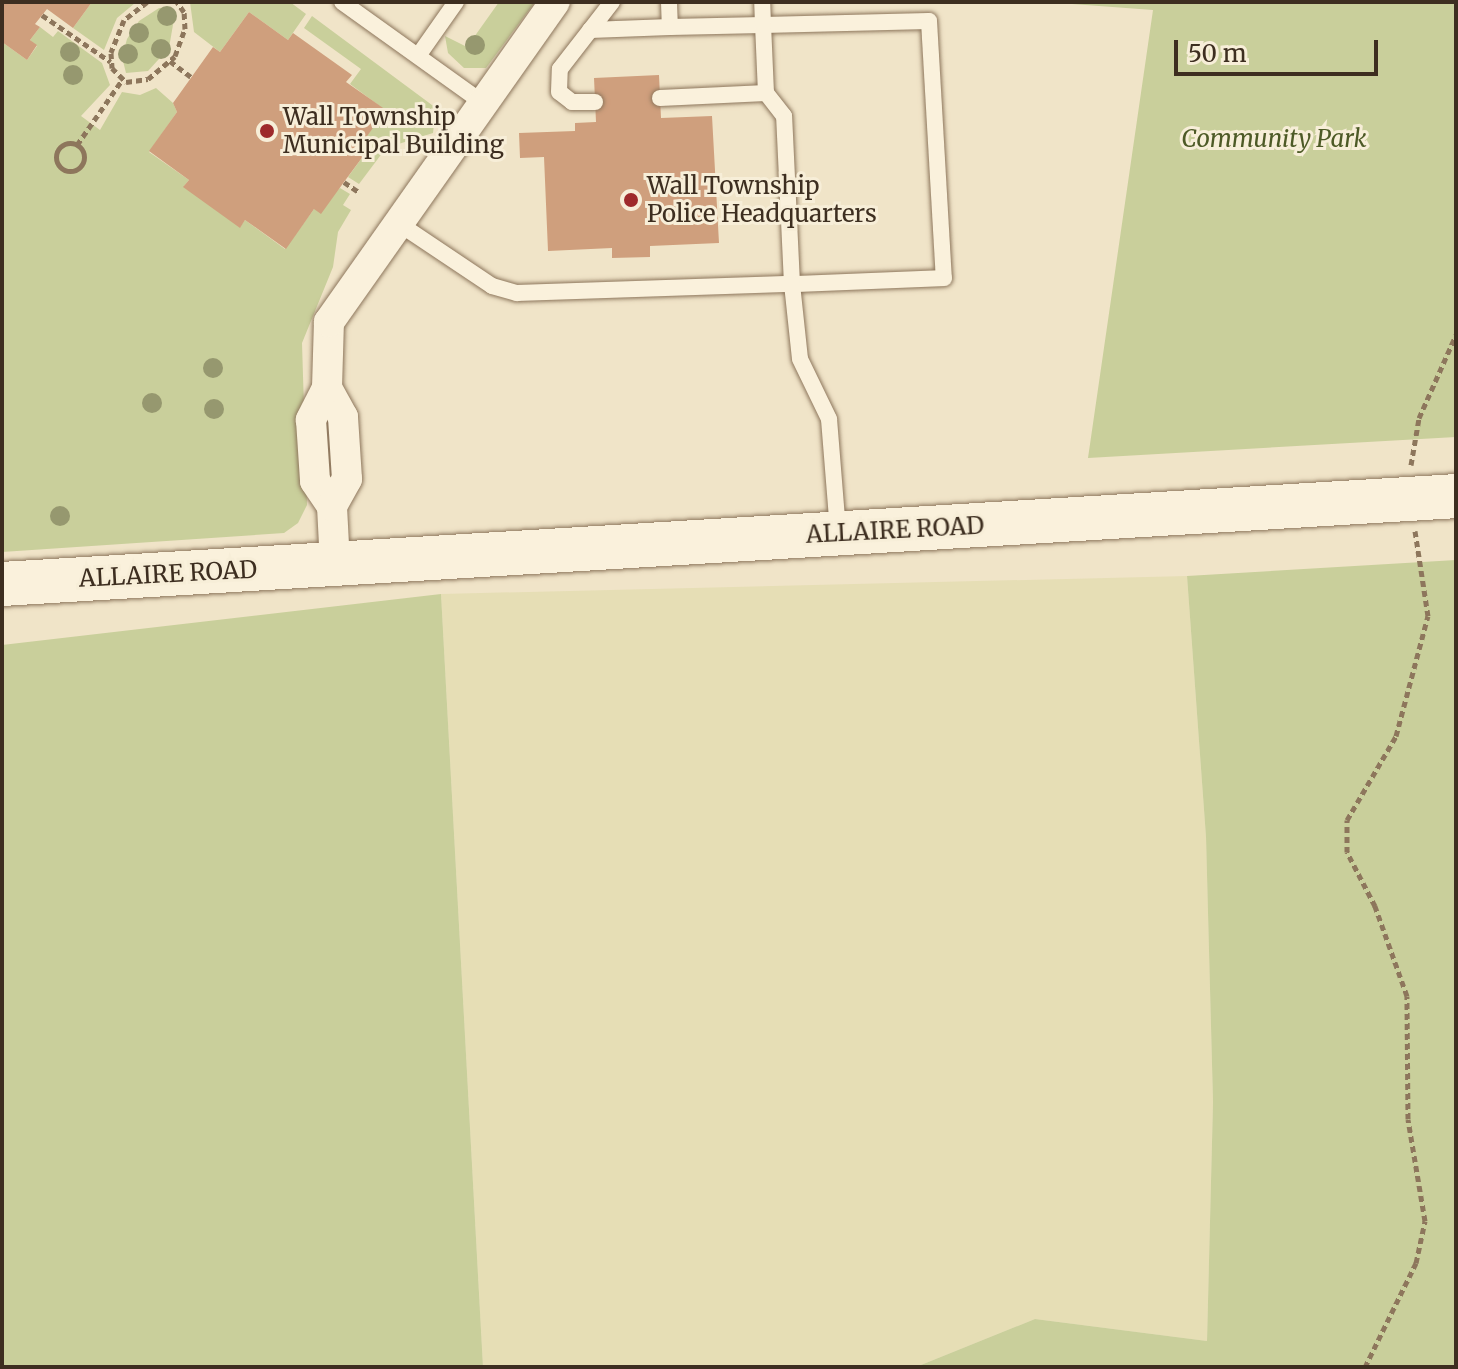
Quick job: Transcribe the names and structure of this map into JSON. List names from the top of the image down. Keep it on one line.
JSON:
{"streets":{"main road":["ALLAIRE ROAD"]},"parks":["Community Park"],"places":["Wall Township Municipal Building","Wall Township Police Headquarters"],"scale_bar":"50 m"}
